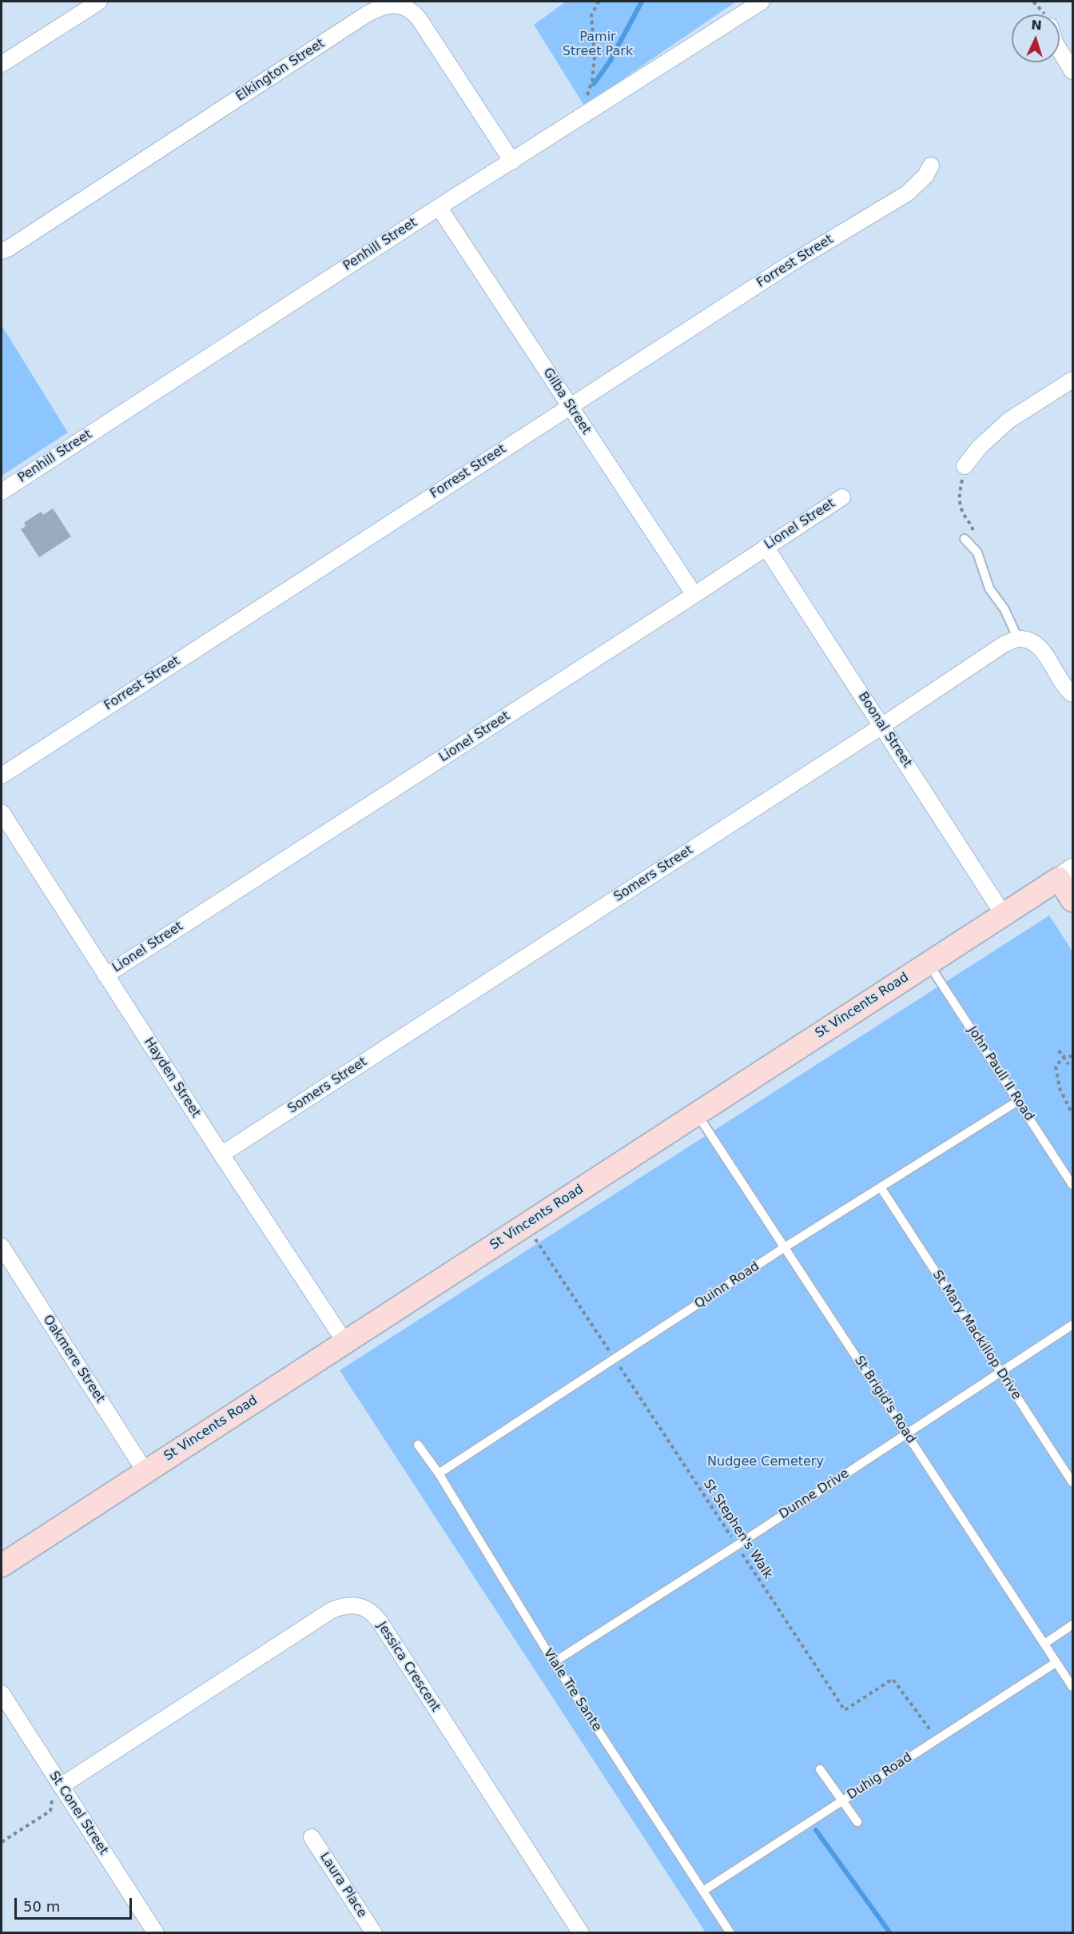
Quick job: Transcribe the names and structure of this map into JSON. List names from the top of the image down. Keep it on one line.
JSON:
{"streets":{"main road":["St Vincents Road"],"street":["Elkington Street","Penhill Street","Forrest Street","Gilba Street","Lionel Street","Boonal Street","Somers Street","Hayden Street","Oakmere Street","Jessica Crescent","St Conel Street","Laura Place"],"lane":["John Paull II Road","Quinn Road","St Mary Mackillop Drive","St Brigid's Road","Dunne Drive","Viale Tre Sante","Duhig Road"],"path":["St Stephen's Walk"]},"crossings":[["Elkington Street","Penhill Street"],["Penhill Street","Gilba Street"],["Forrest Street","Gilba Street"],["Gilba Street","Lionel Street"],["Lionel Street","Boonal Street"],["Lionel Street","Hayden Street"],["Boonal Street","Somers Street"],["Boonal Street","St Vincents Road"],["Somers Street","Hayden Street"],["St Vincents Road","John Paull II Road"],["St Vincents Road","Hayden Street"],["St Vincents Road","Oakmere Street"],["St Vincents Road","St Brigid's Road"],["St Vincents Road","St Stephen's Walk"],["John Paull II Road","Quinn Road"],["Quinn Road","St Mary Mackillop Drive"],["Quinn Road","St Brigid's Road"],["Quinn Road","St Stephen's Walk"],["Quinn Road","Viale Tre Sante"],["St Mary Mackillop Drive","Dunne Drive"],["St Brigid's Road","Dunne Drive"],["St Brigid's Road","Duhig Road"],["Dunne Drive","St Stephen's Walk"],["Dunne Drive","Viale Tre Sante"],["St Stephen's Walk","Duhig Road"],["Jessica Crescent","St Conel Street"],["Viale Tre Sante","Duhig Road"]],"parks":["Pamir Street Park","Nudgee Cemetery"],"scale_bar":"50 m","north":"top"}
